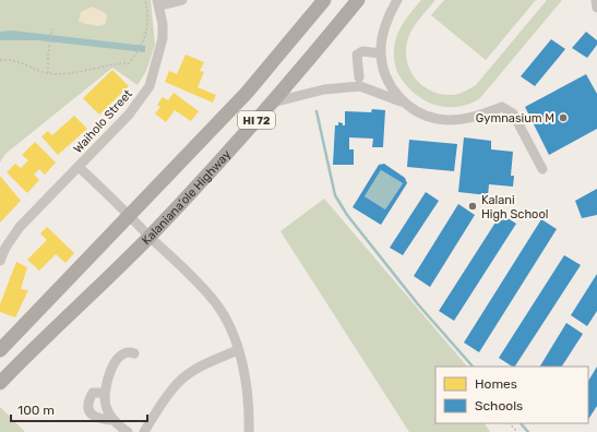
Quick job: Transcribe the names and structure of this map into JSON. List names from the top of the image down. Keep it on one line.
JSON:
{"streets":{"highway":["HI 72","Kalaniana’ole Highway"],"street":["Waiholo Street"]},"crossings":[["HI 72","Waiholo Street"],["Waiholo Street","Kalaniana’ole Highway"]],"places":["Gymnasium M","Kalani High School"],"legend":["Homes","Schools"],"scale_bar":"100 m"}
